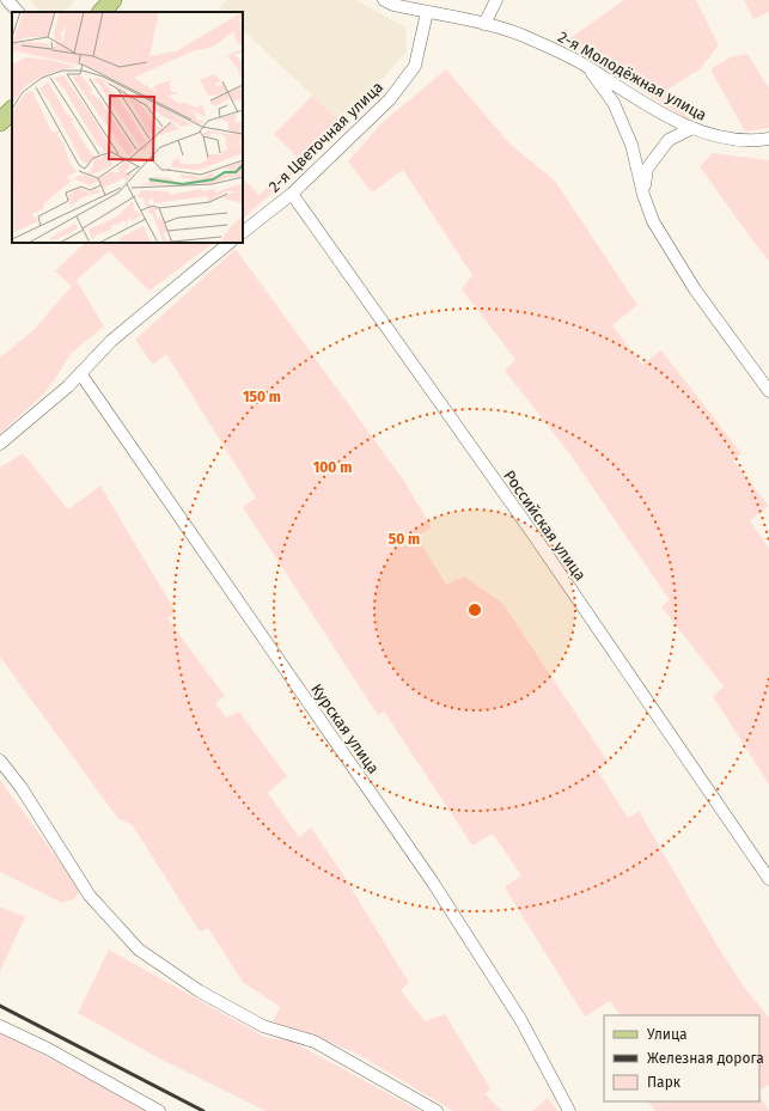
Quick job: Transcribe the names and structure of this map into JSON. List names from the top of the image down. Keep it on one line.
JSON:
{"streets":{"street":["2-я Молодёжная улица","2-я Цветочная улица","Российская улица","Курская улица"]},"crossings":[["2-я Молодёжная улица","2-я Цветочная улица"],["2-я Цветочная улица","Российская улица"]],"legend":["Улица","Железная дорога","Парк"],"rings":["150 m","100 m","50 m"]}
